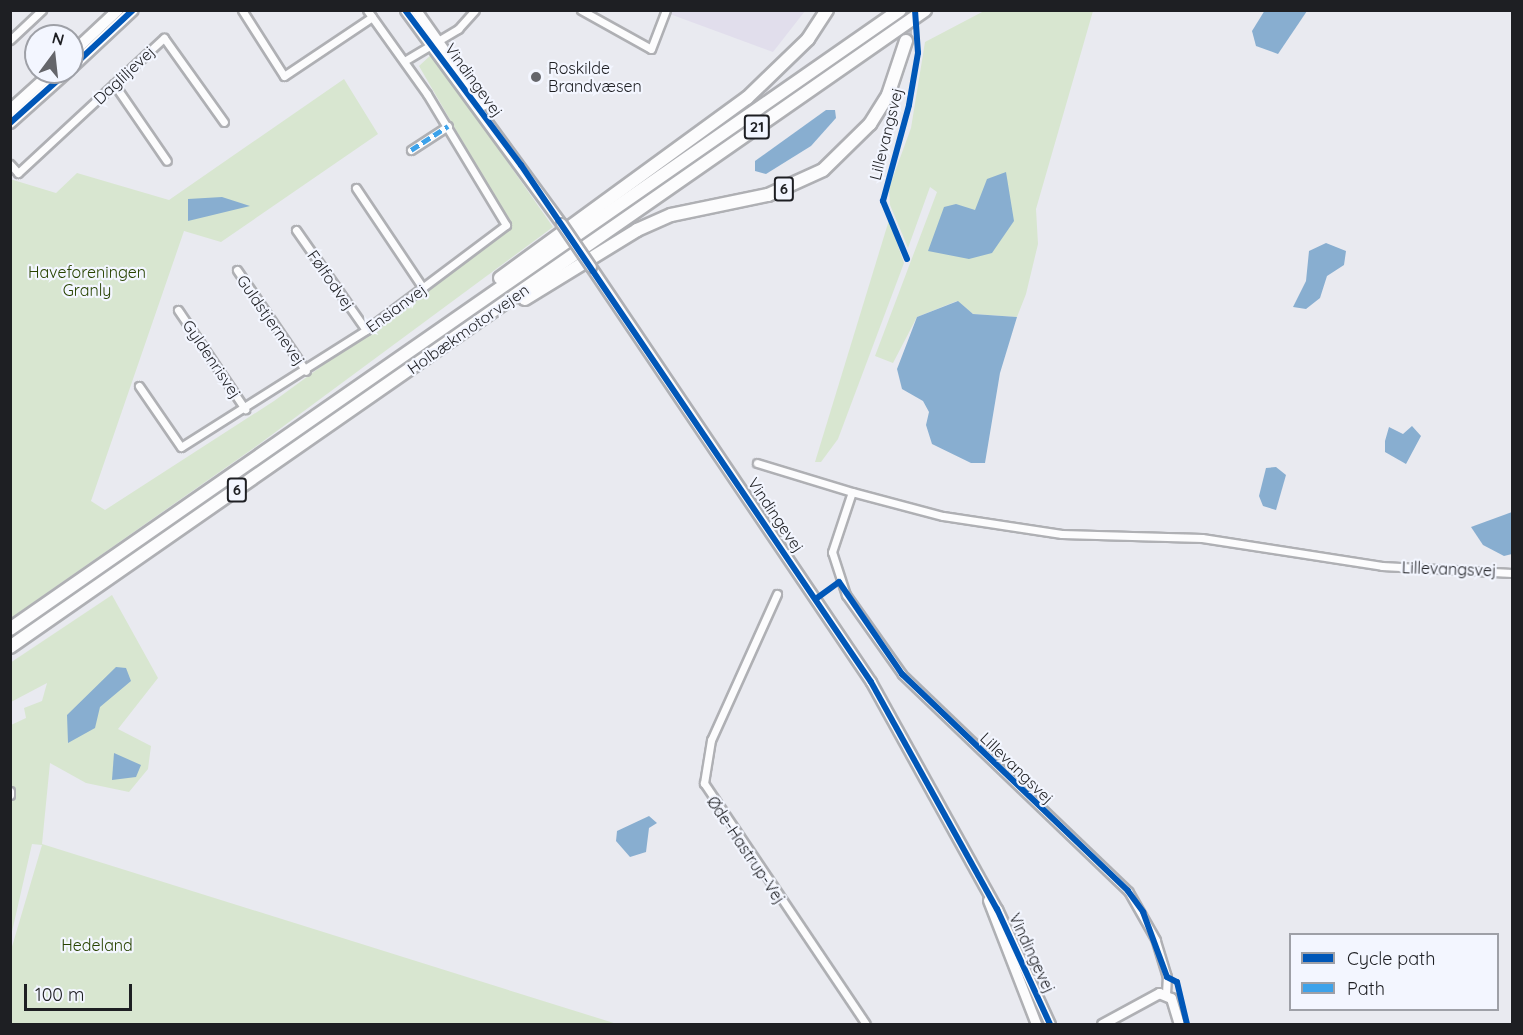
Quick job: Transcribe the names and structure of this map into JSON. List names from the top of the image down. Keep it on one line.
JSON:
{"streets":{"highway":["21","6","Holbækmotorvejen"],"main road":["Vindingevej"],"street":["Dagliljevej","Lillevangsvej","Følfodvej","Ensianvej","Guldstjernevej","Gyldenrisvej","Øde-Hastrup-Vej"]},"crossings":[["6","Holbækmotorvejen"],["Følfodvej","Ensianvej"],["Ensianvej","Guldstjernevej"],["Ensianvej","Gyldenrisvej"]],"parks":["Haveforeningen Granly","Hedeland"],"places":["Roskilde Brandvæsen"],"legend":["Cycle path","Path"],"scale_bar":"100 m","north":"top"}
